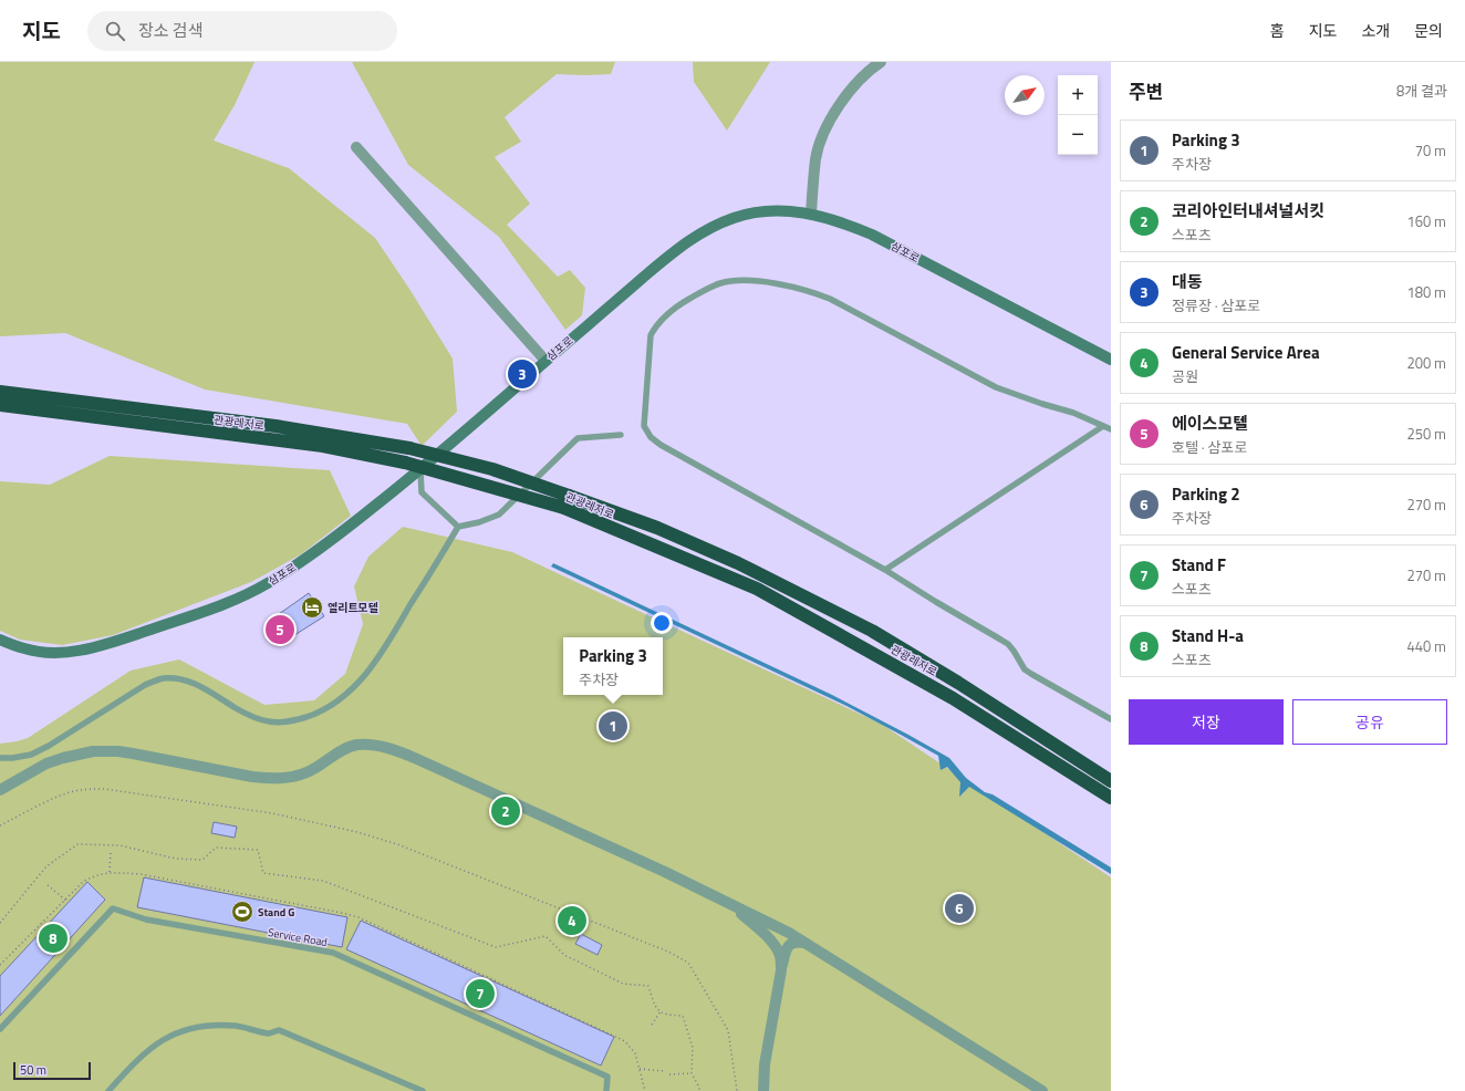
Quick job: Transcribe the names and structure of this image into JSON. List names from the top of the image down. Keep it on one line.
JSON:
{"streets":{"highway":["관광레저로"],"street":["삼포로"],"lane":["Service Road"]},"places":{"hotel":["엘리트모텔"],"sports":["Stand G"]},"scale_bar":"50 m","north":"top right","page":{"header":"지도","search":"장소 검색","nav":["홈","지도","소개","문의"],"heading":["주변","8개 결과"],"map_buttons":["+","−"],"list":[{"mark":"1","name":"Parking 3","note":"주차장","value":"70 m"},{"mark":"2","name":"코리아인터내셔널서킷","note":"스포츠","value":"160 m"},{"mark":"3","name":"대동","note":"정류장 · 삼포로","value":"180 m"},{"mark":"4","name":"General Service Area","note":"공원","value":"200 m"},{"mark":"5","name":"에이스모텔","note":"호텔 · 삼포로","value":"250 m"},{"mark":"6","name":"Parking 2","note":"주차장","value":"270 m"},{"mark":"7","name":"Stand F","note":"스포츠","value":"270 m"},{"mark":"8","name":"Stand H-a","note":"스포츠","value":"440 m"}],"pins":["3","5","1","2","6","4","8","7"],"popup":["Parking 3","주차장"],"buttons":["저장","공유"],"scale":"50 m"}}
